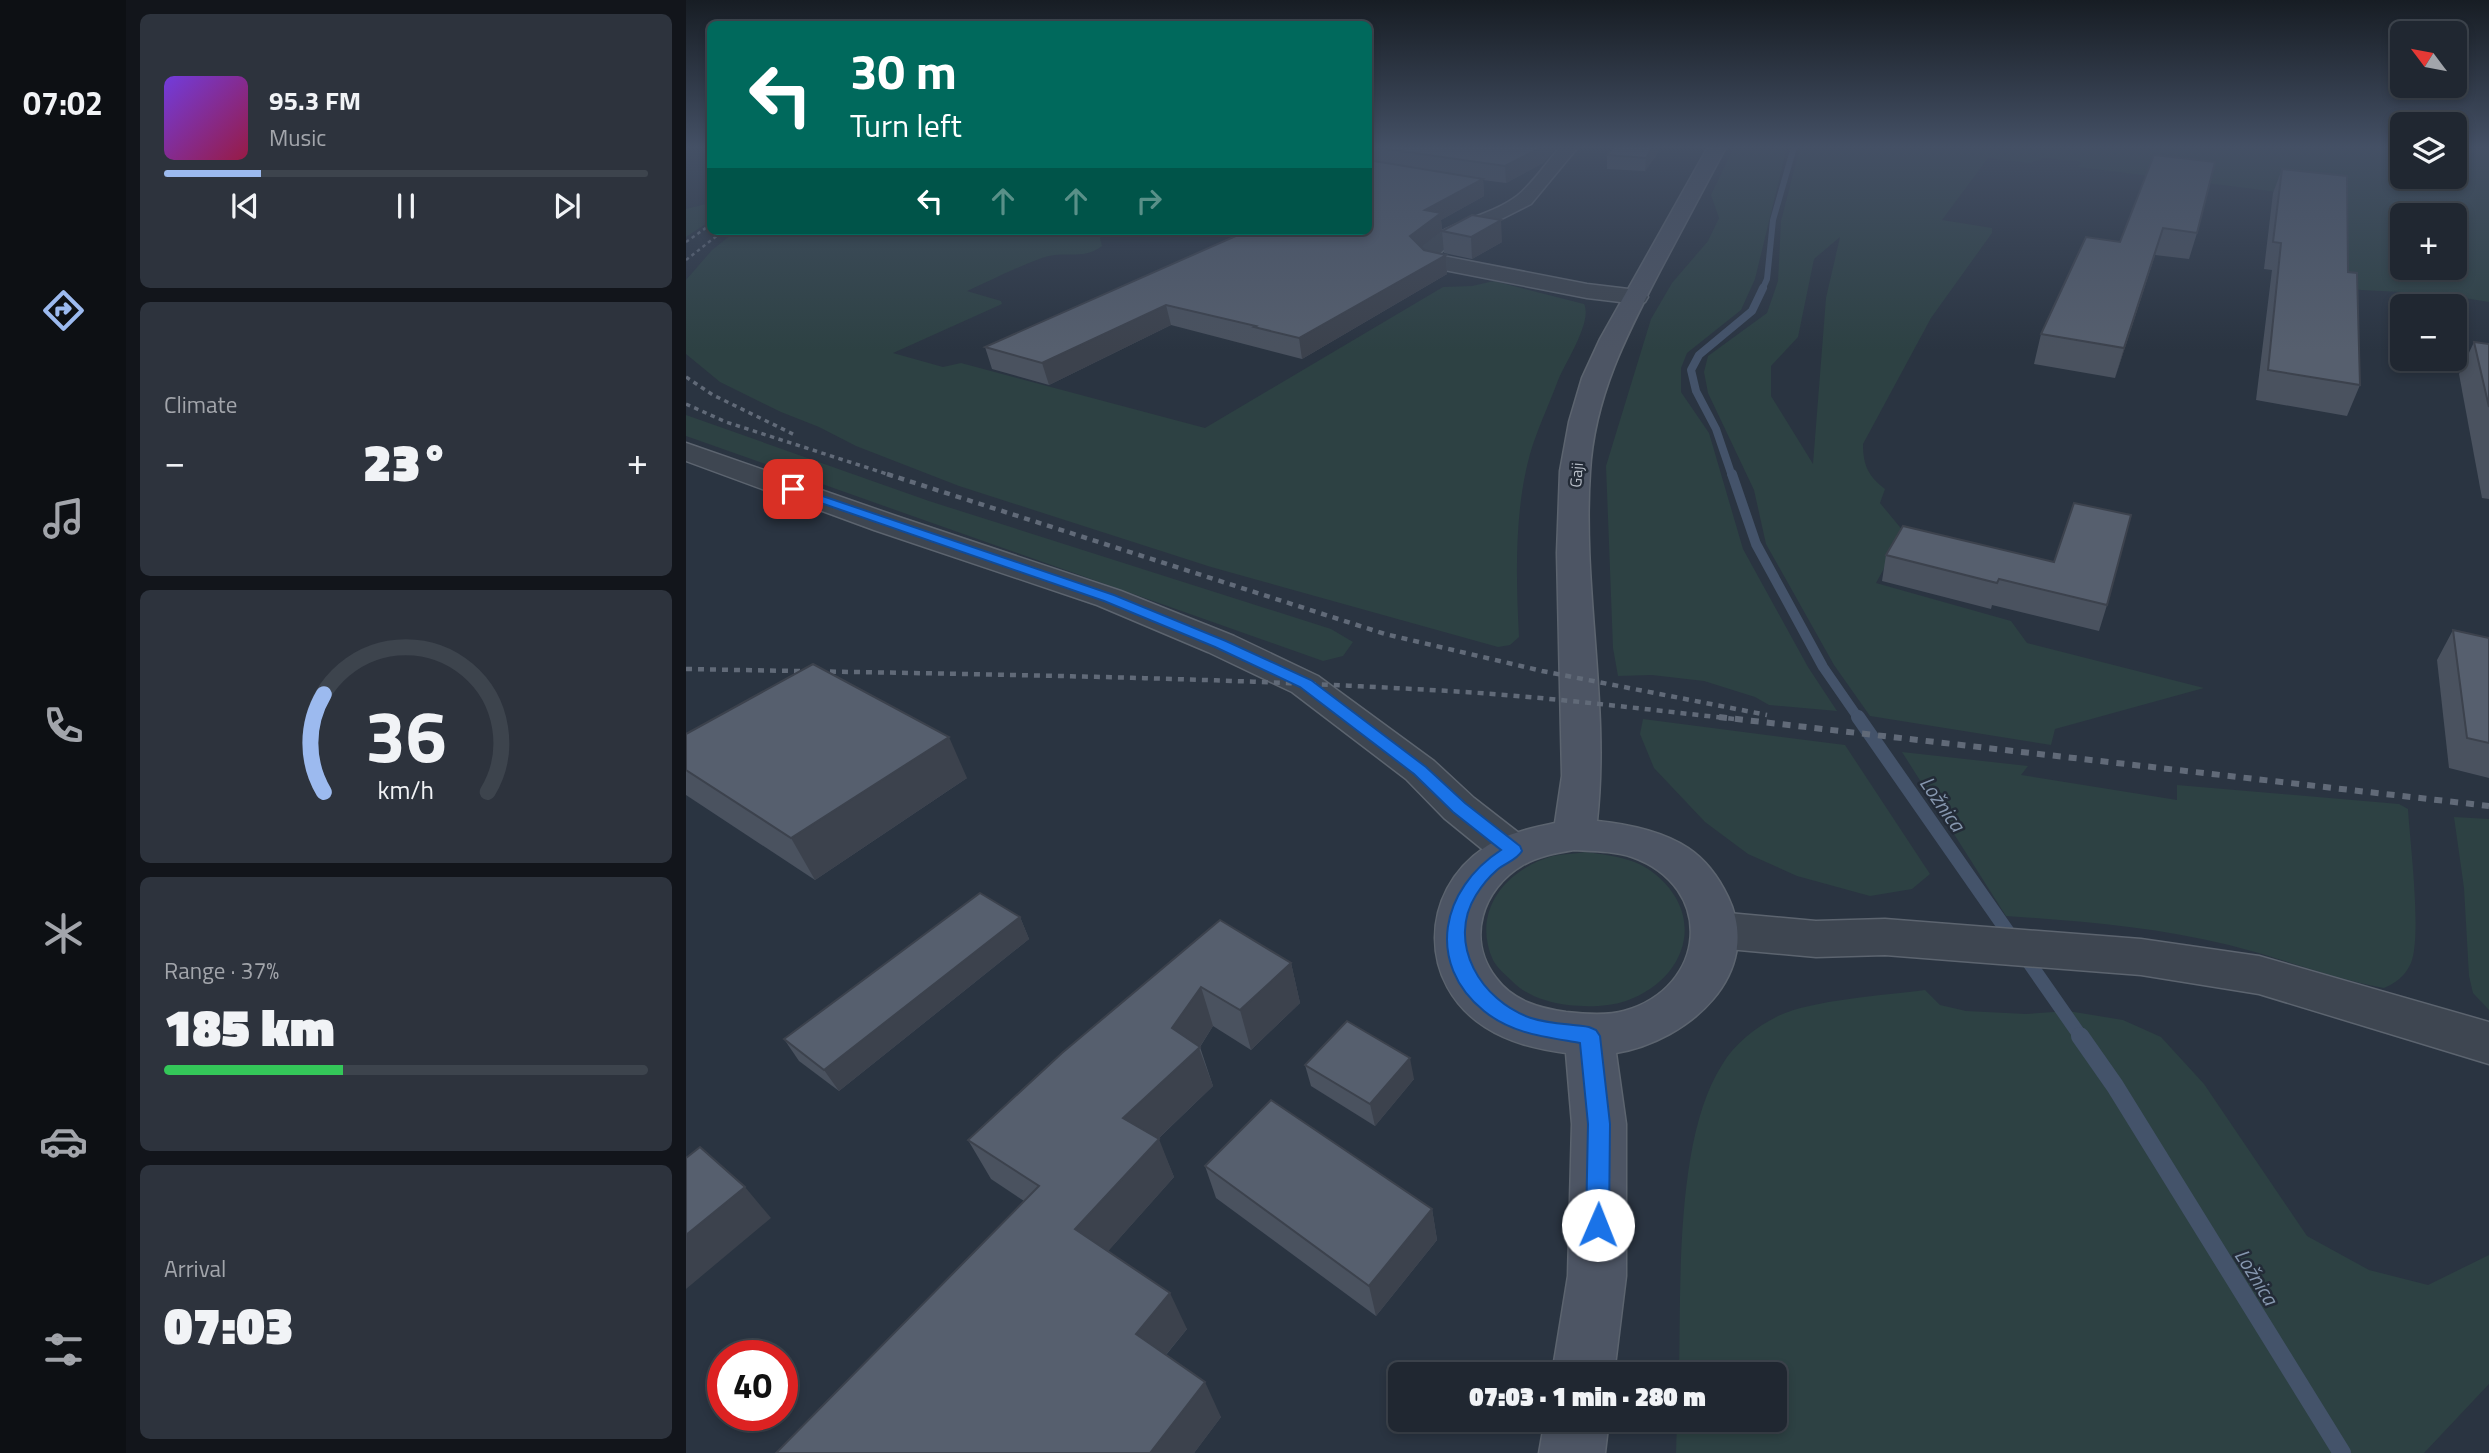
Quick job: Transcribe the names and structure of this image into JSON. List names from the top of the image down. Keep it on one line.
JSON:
{"streets":{"street":["Gaji"]},"water":["Ložnica"],"north":"top left","page":{"tabs":"07:02","map_buttons":["+","−"],"turn":["30 m","Turn left"],"song":["95.3 FM","Music"],"tile":["Climate",["Range · 37%","185 km"],["Arrival","07:03"]],"heat":["−","23°","+"],"limit":"40","trip":"07:03 · 1 min · 280 m","gauge":["36","km/h"]}}
